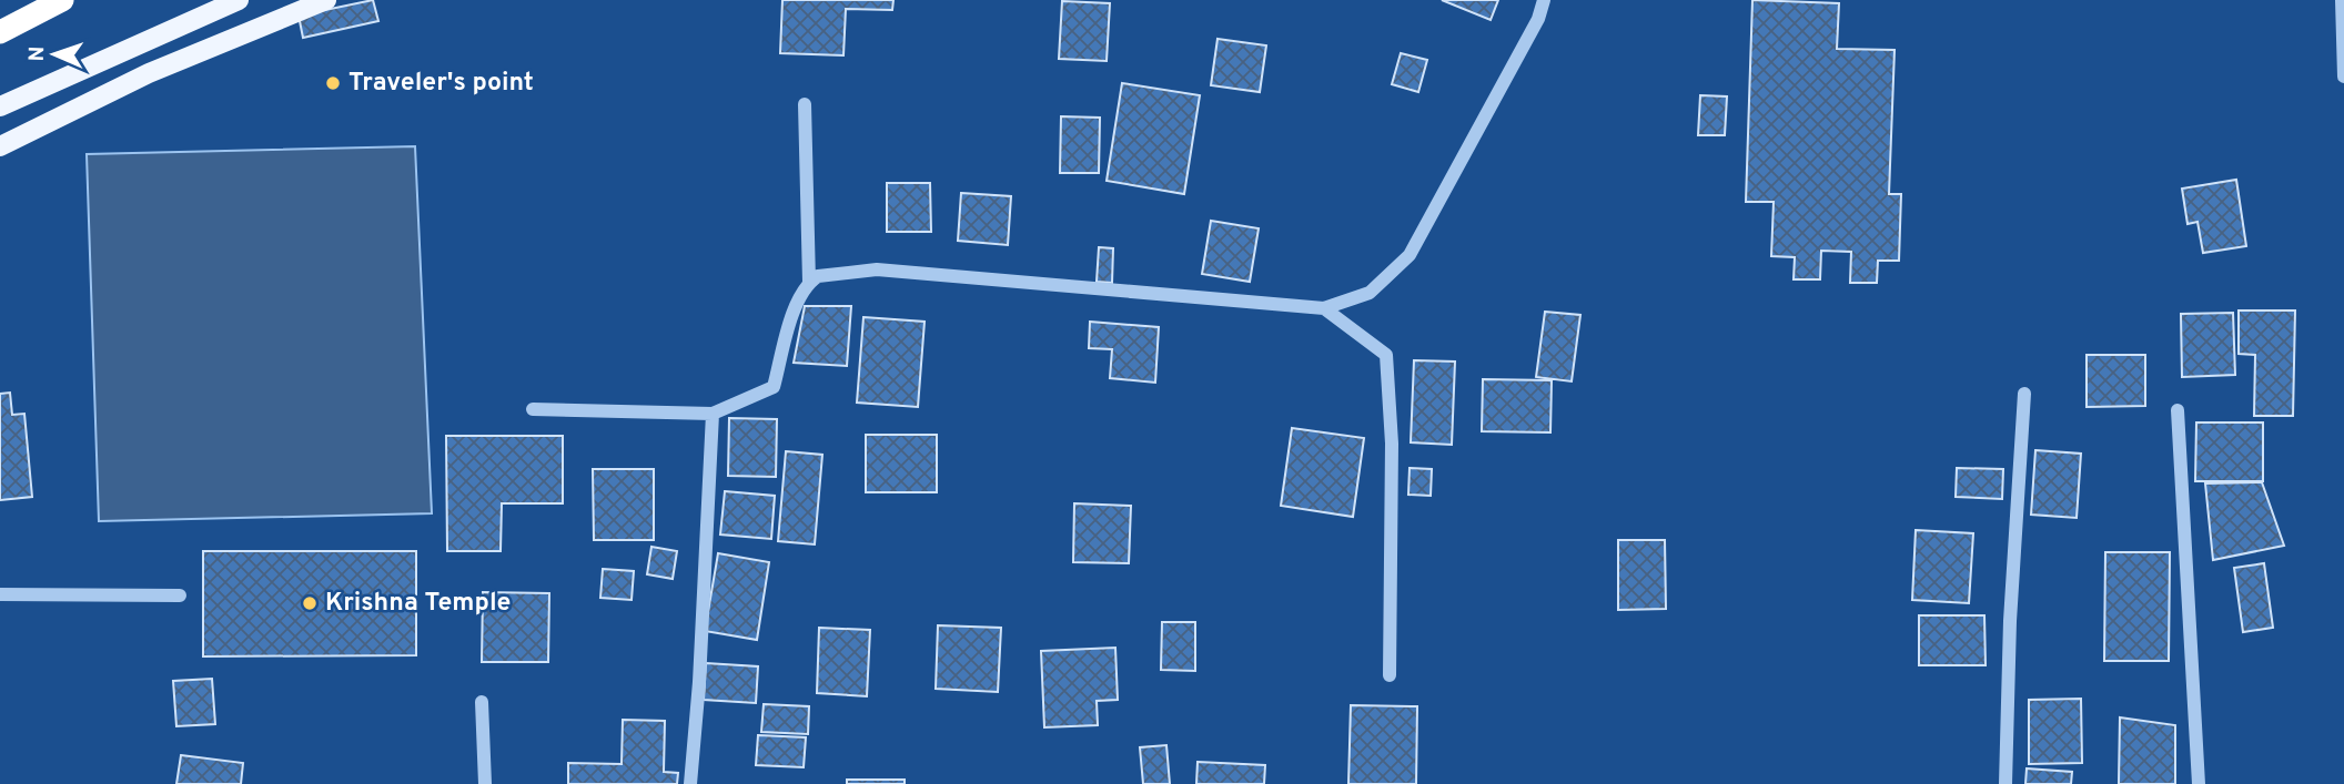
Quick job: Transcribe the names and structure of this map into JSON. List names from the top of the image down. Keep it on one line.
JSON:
{"places":["Traveler's point","Krishna Temple"],"north":"left"}
